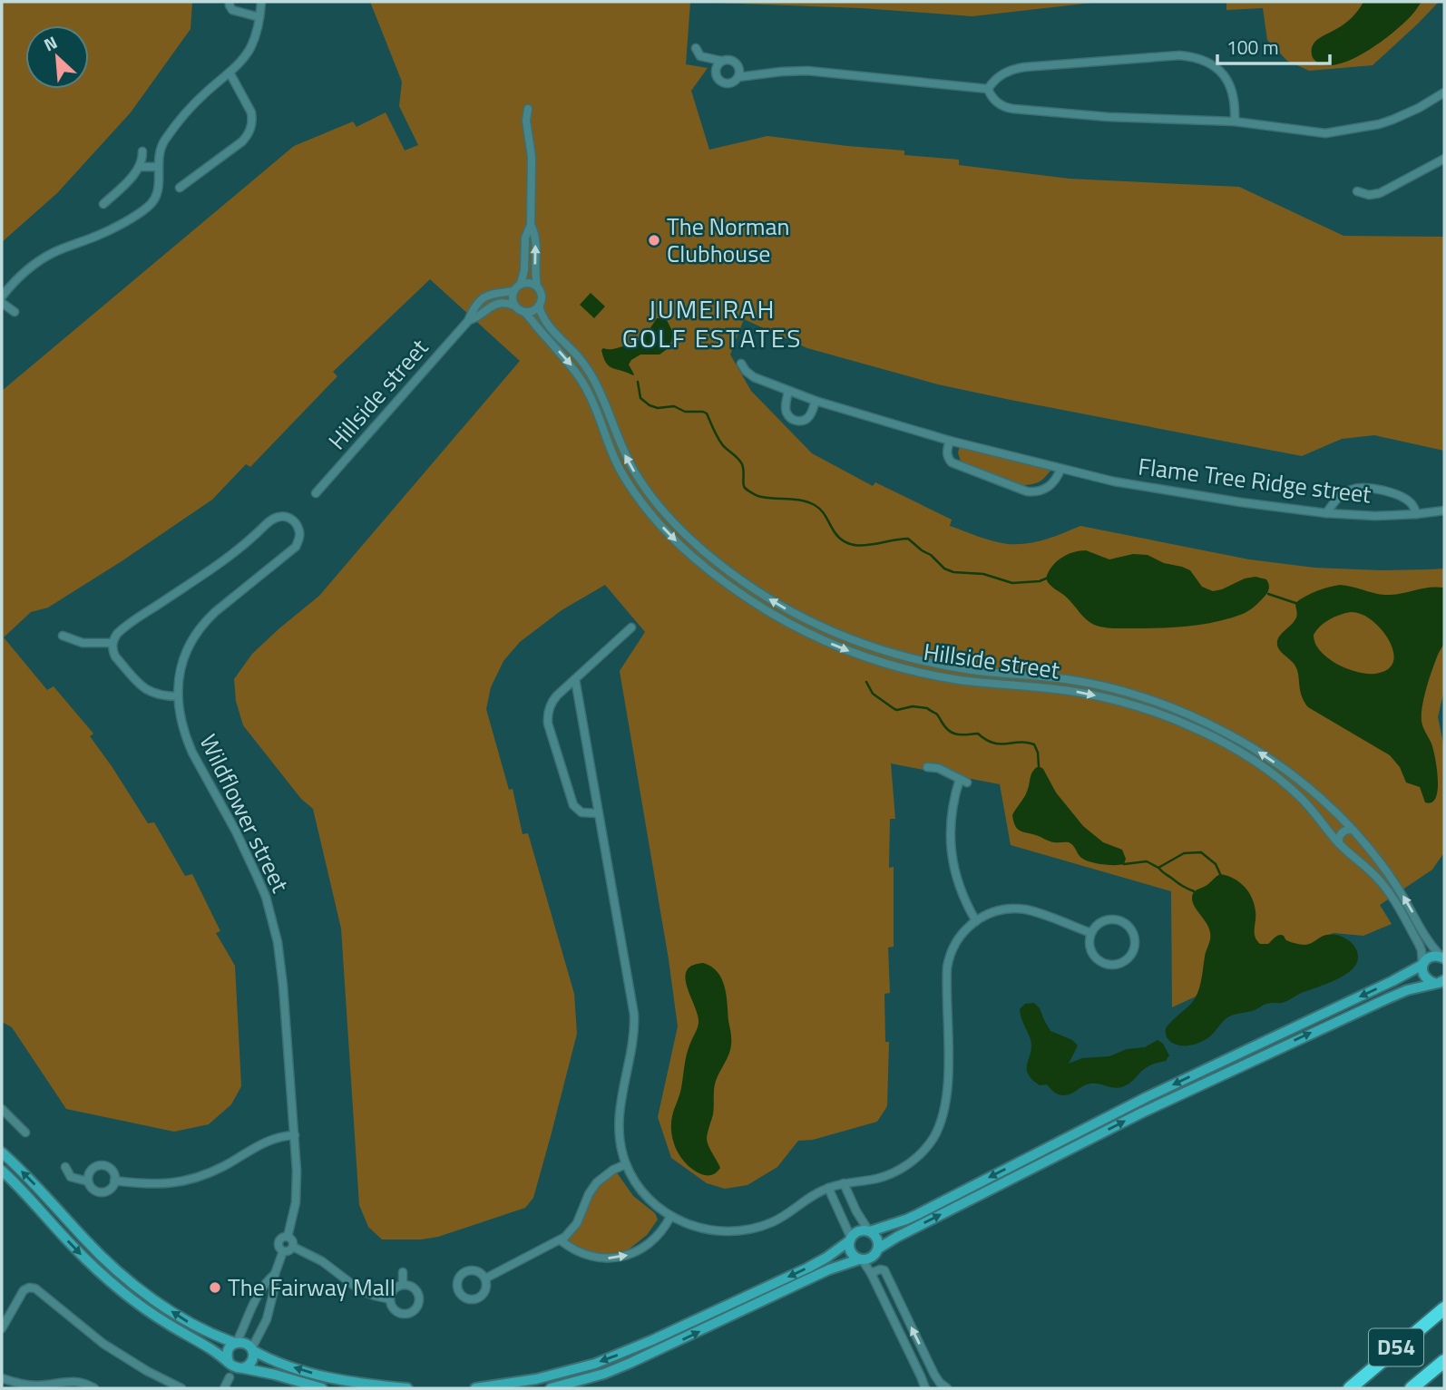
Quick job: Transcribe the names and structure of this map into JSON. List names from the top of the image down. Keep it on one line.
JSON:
{"streets":{"highway":["D54"],"street":["Hillside street","Flame Tree Ridge street","Wildflower street"]},"districts":["JUMEIRAH GOLF ESTATES"],"places":["The Norman Clubhouse","The Fairway Mall"],"scale_bar":"100 m","north":"top left"}
